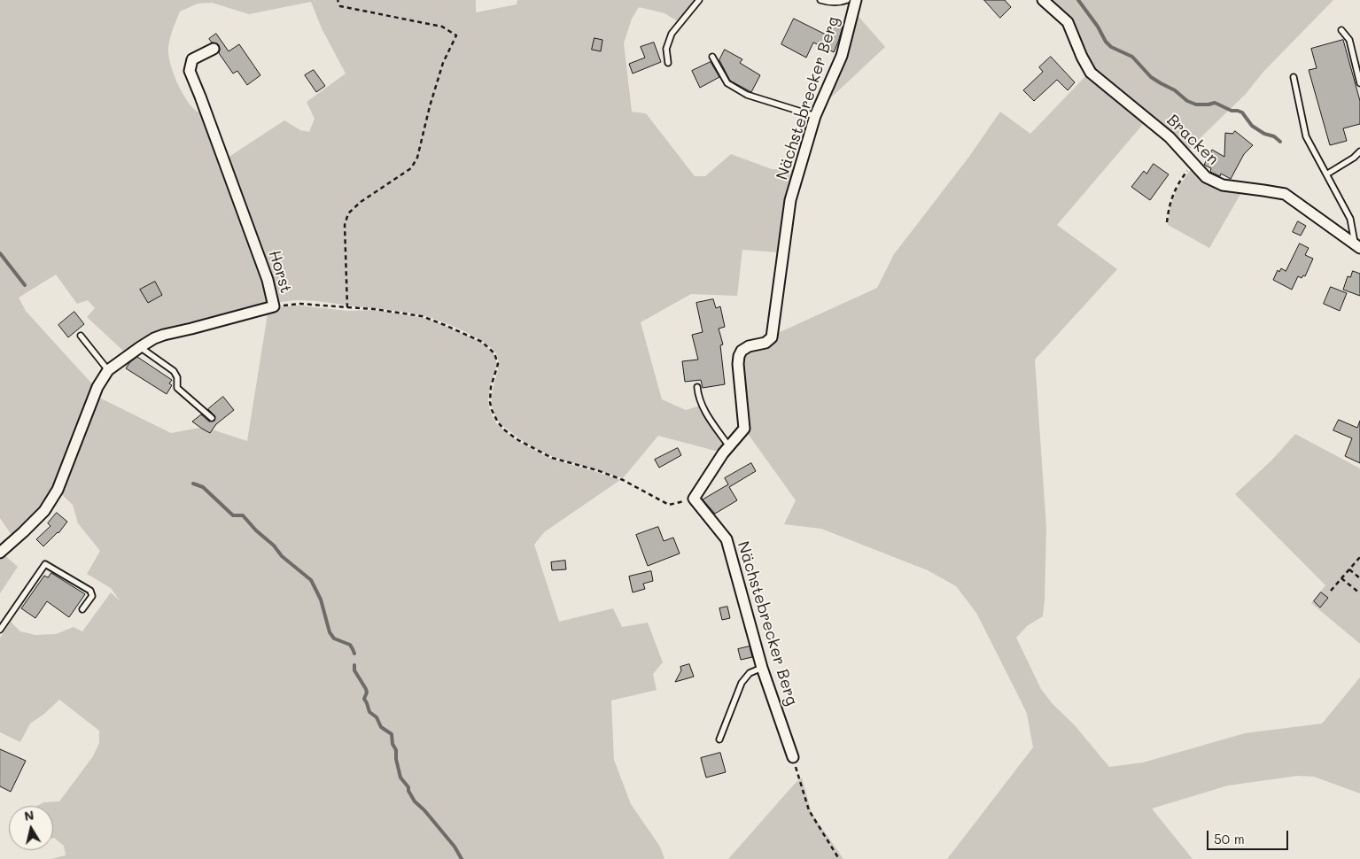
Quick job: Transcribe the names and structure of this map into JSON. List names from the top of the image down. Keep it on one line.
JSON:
{"streets":{"street":["Nächstebrecker Berg","Bracken","Horst"]},"scale_bar":"50 m","north":"top"}
